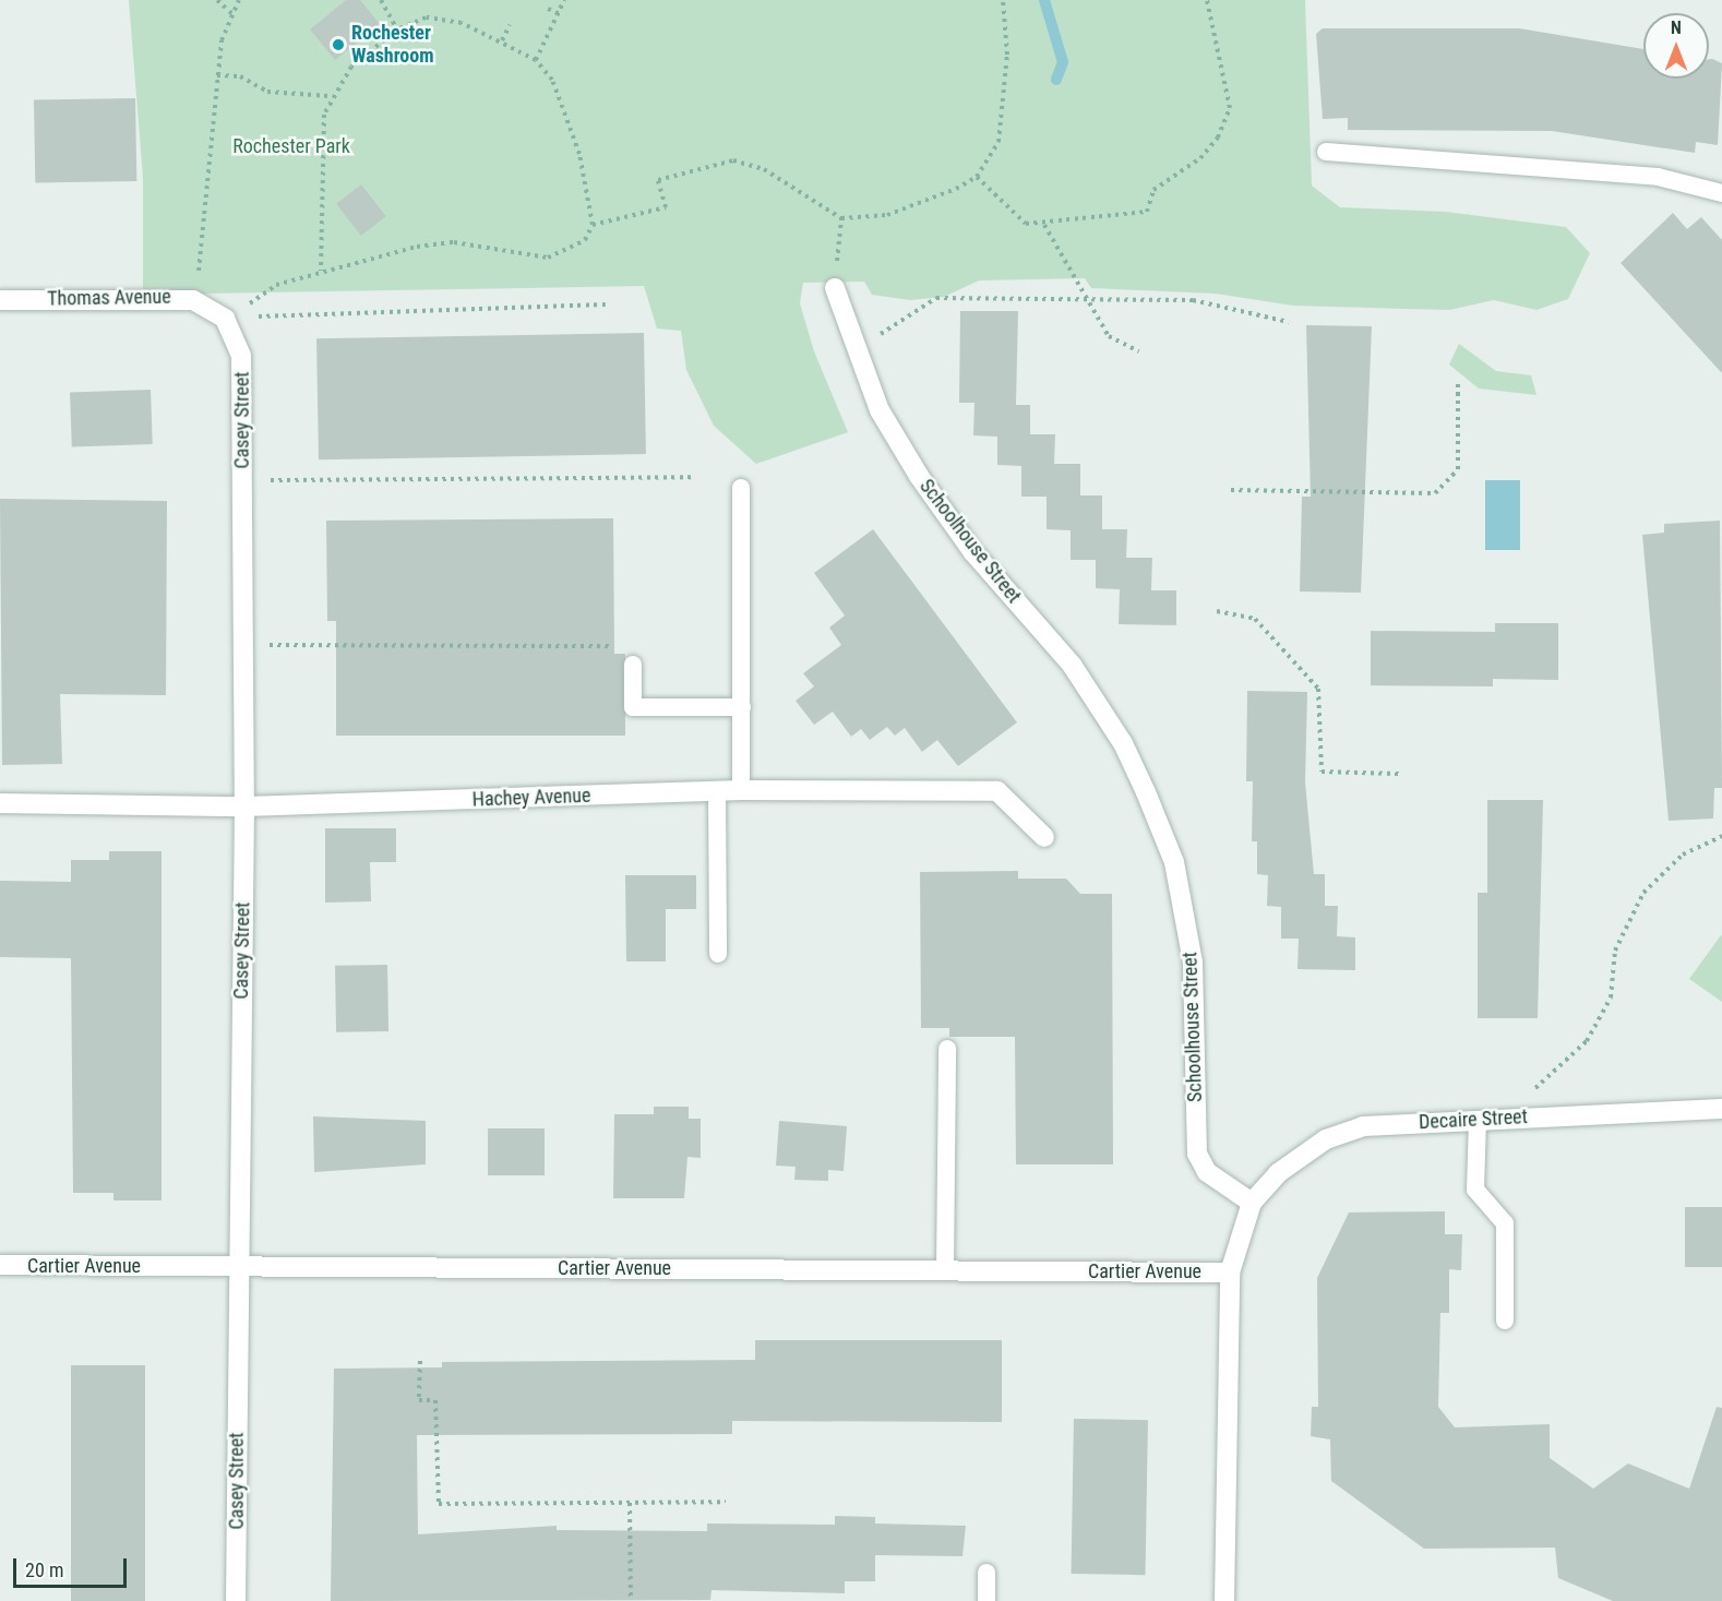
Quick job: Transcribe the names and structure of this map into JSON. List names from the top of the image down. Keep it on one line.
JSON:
{"streets":{"street":["Thomas Avenue","Casey Street","Schoolhouse Street","Hachey Avenue","Decaire Street","Cartier Avenue"]},"crossings":[["Thomas Avenue","Casey Street"],["Casey Street","Hachey Avenue"],["Casey Street","Cartier Avenue"],["Schoolhouse Street","Decaire Street"]],"parks":["Rochester Park"],"places":["Rochester Washroom"],"scale_bar":"20 m","north":"top"}
